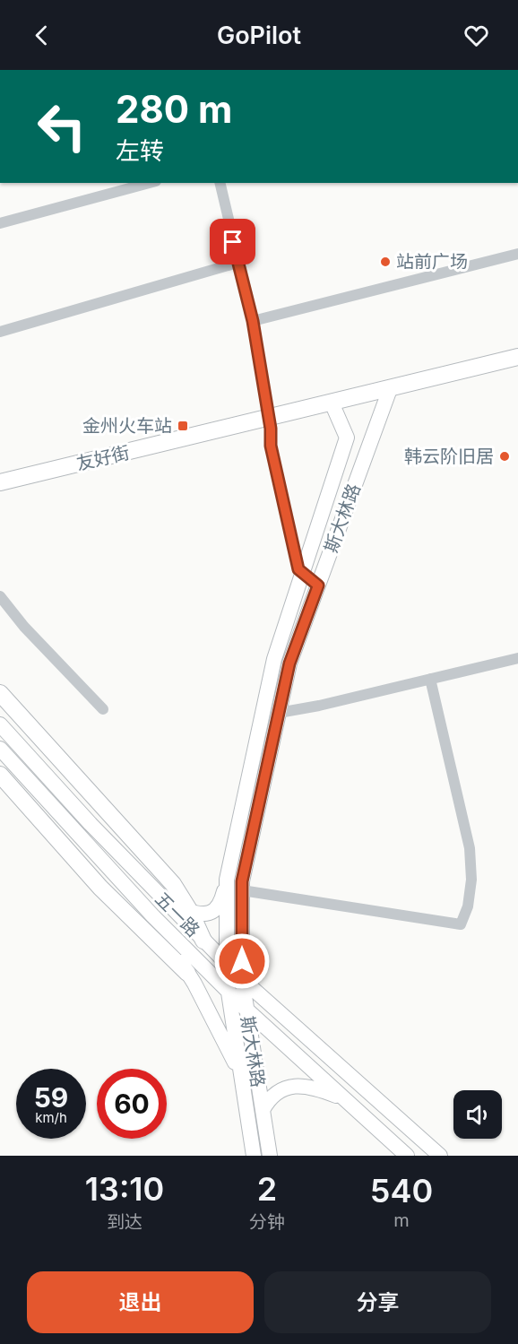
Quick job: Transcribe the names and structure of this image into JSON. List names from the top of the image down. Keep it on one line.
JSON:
{"streets":{"highway":["友好街"],"main road":["斯大林路","五一路"]},"crossings":[["友好街","斯大林路"],["斯大林路","五一路"]],"places":{"other":["站前广场","韩云阶旧居"],"transit":["金州火车站"]},"page":{"header":"GoPilot","turn":["280 m","左转"],"speed":"59 km/h","limit":"60","eta":["13:10","到达","2","分钟","540","m"],"buttons":["退出","分享"]}}
